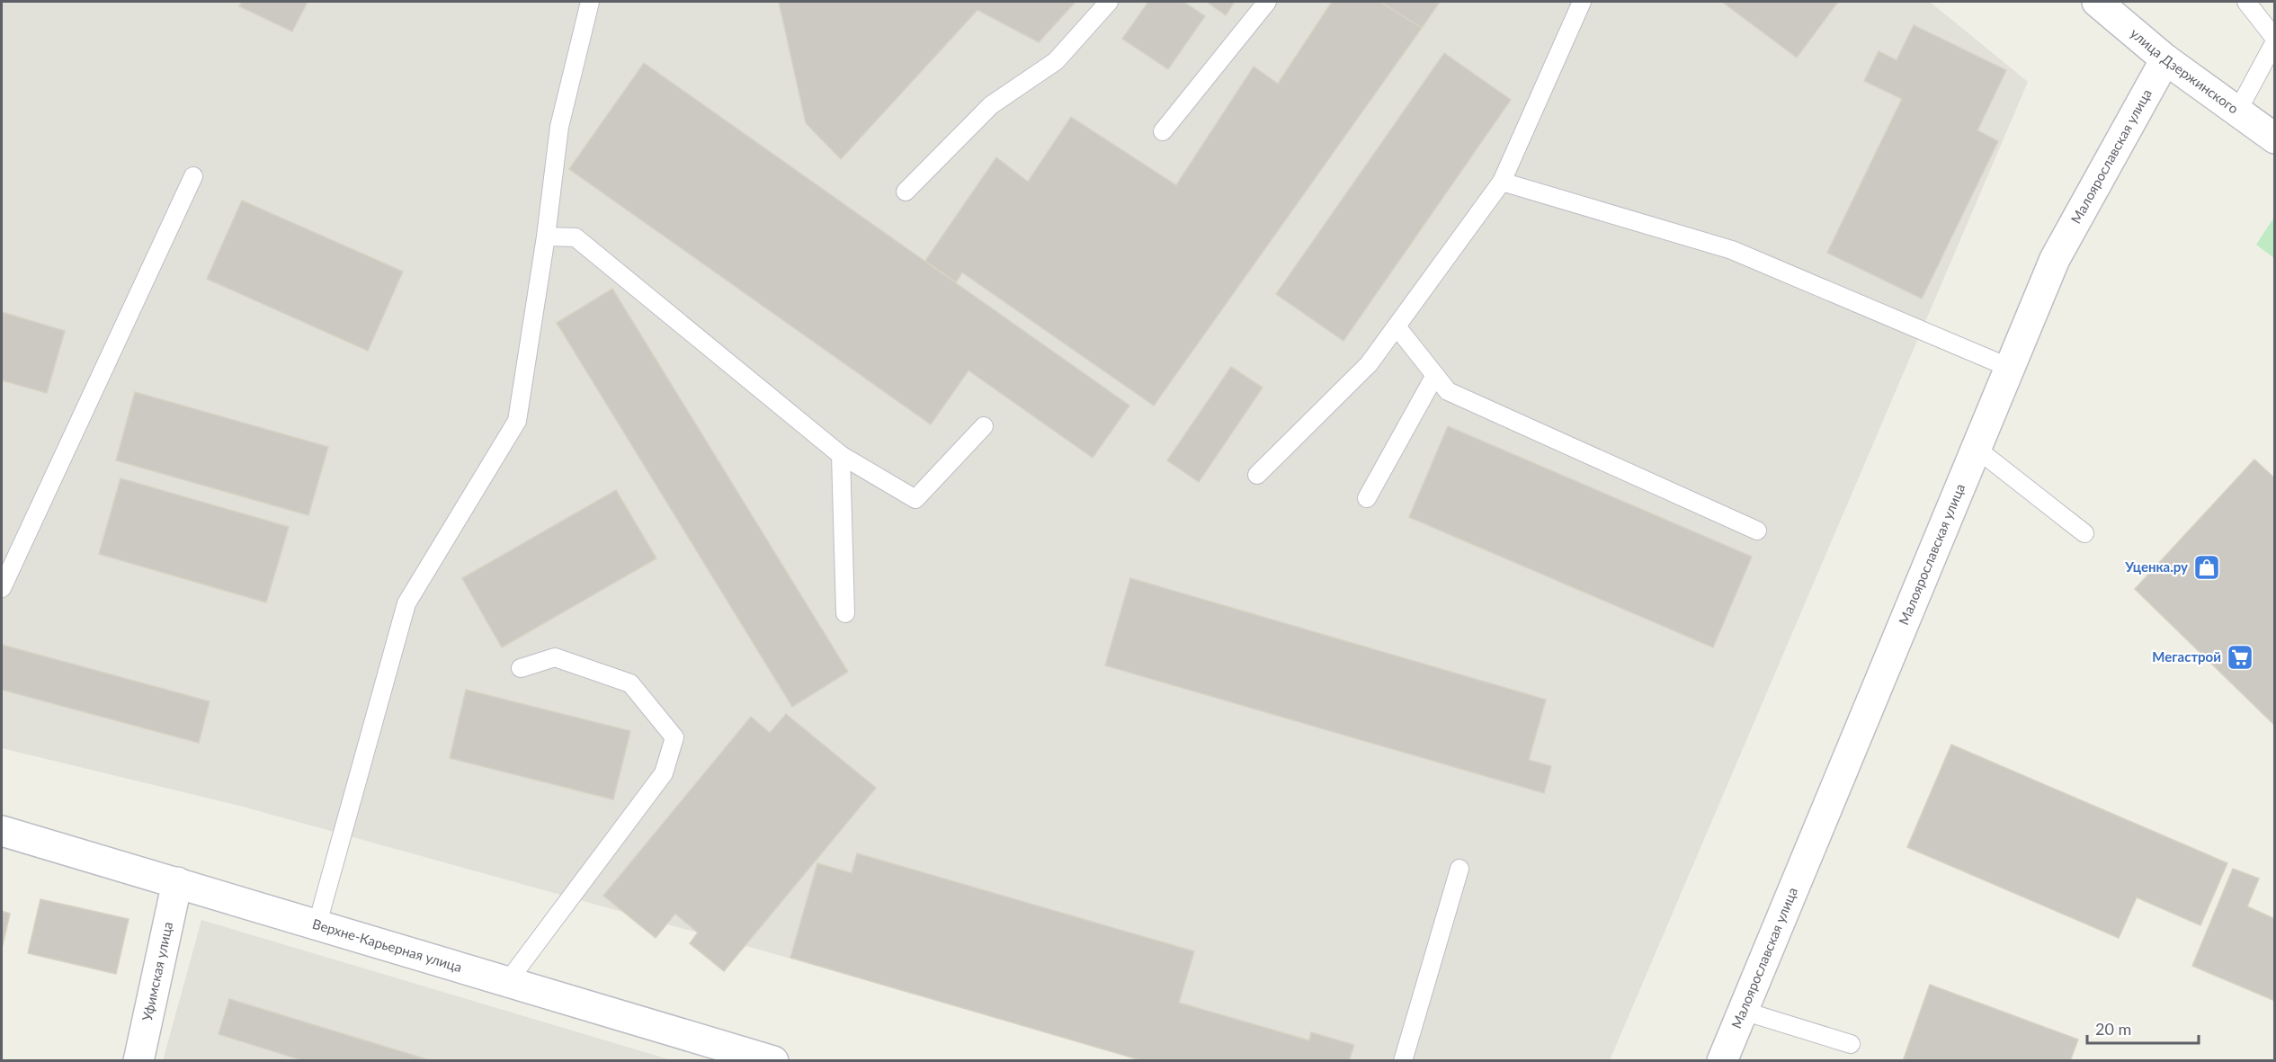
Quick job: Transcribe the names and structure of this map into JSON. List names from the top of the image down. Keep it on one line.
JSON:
{"streets":{"street":["улица Дзержинского","Малоярославская улица","Верхне-Карьерная улица","Уфимская улица"]},"crossings":[["улица Дзержинского","Малоярославская улица"],["Верхне-Карьерная улица","Уфимская улица"]],"places":{"shop":["Уценка.ру"],"supermarket":["Мегастрой"]},"scale_bar":"20 m"}
